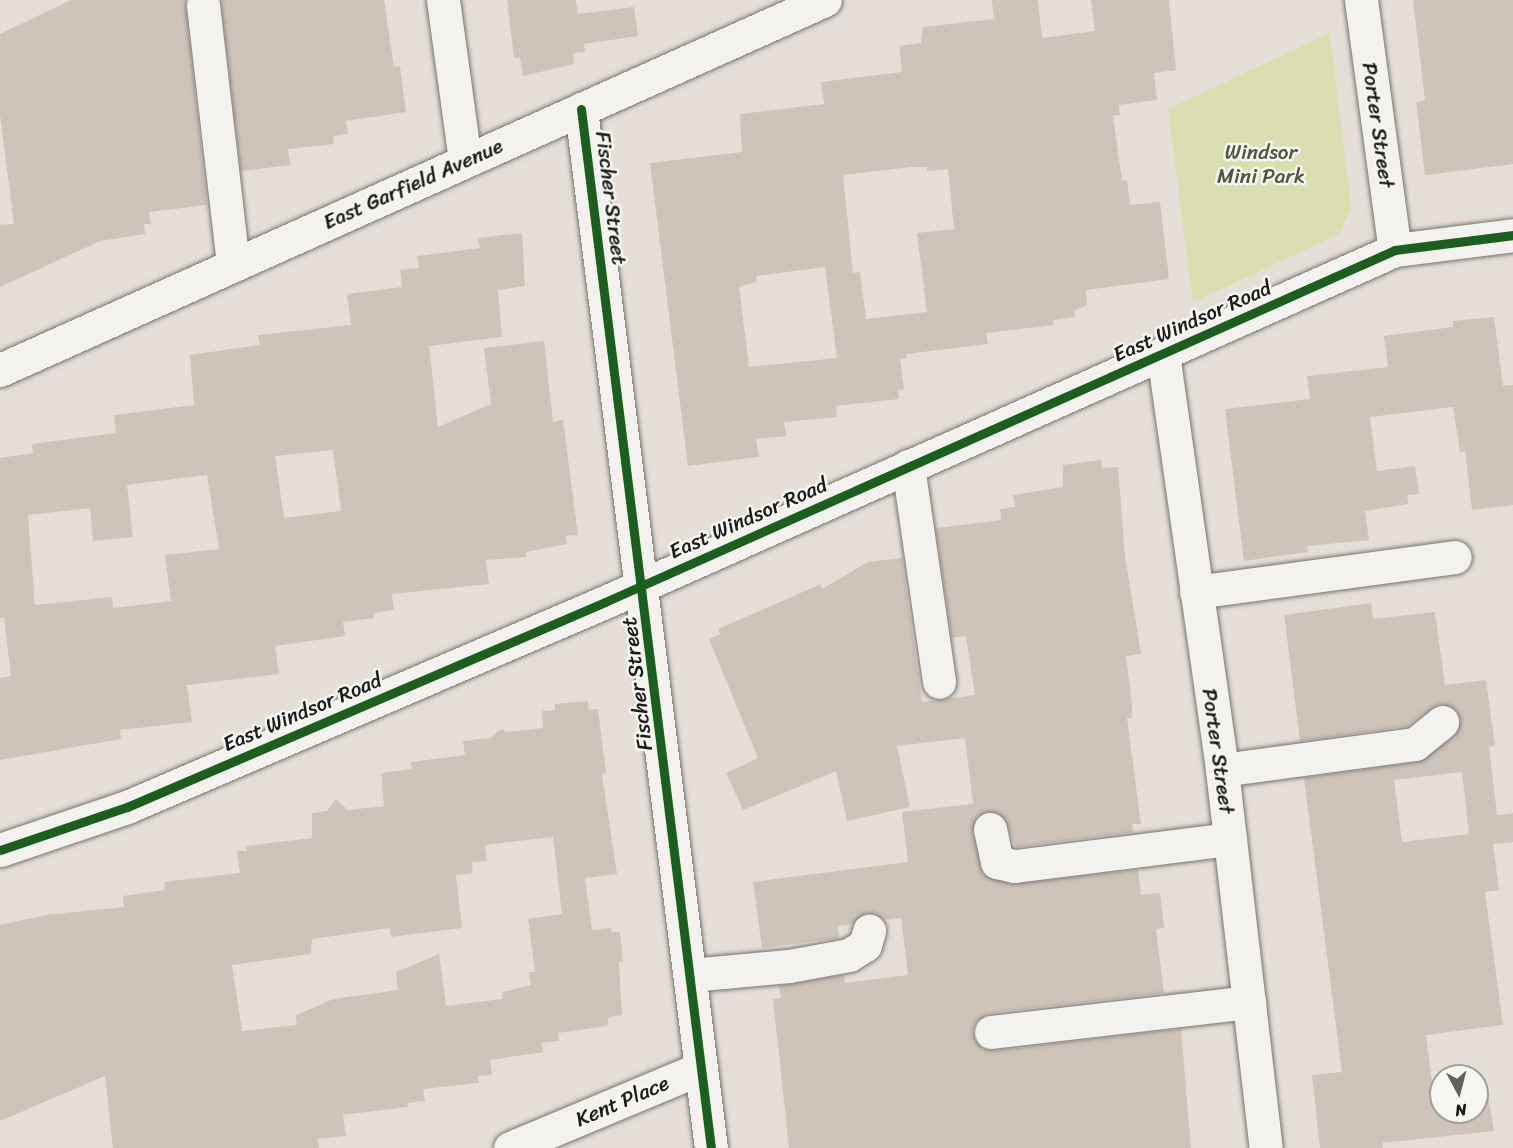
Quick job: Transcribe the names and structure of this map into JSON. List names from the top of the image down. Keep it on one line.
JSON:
{"streets":{"street":["Porter Street","East Garfield Avenue","Fischer Street","East Windsor Road","Kent Place"]},"crossings":[["Porter Street","East Windsor Road"],["East Garfield Avenue","Fischer Street"],["Fischer Street","East Windsor Road"],["Fischer Street","Kent Place"]],"parks":["Windsor Mini Park"],"north":"bottom"}
